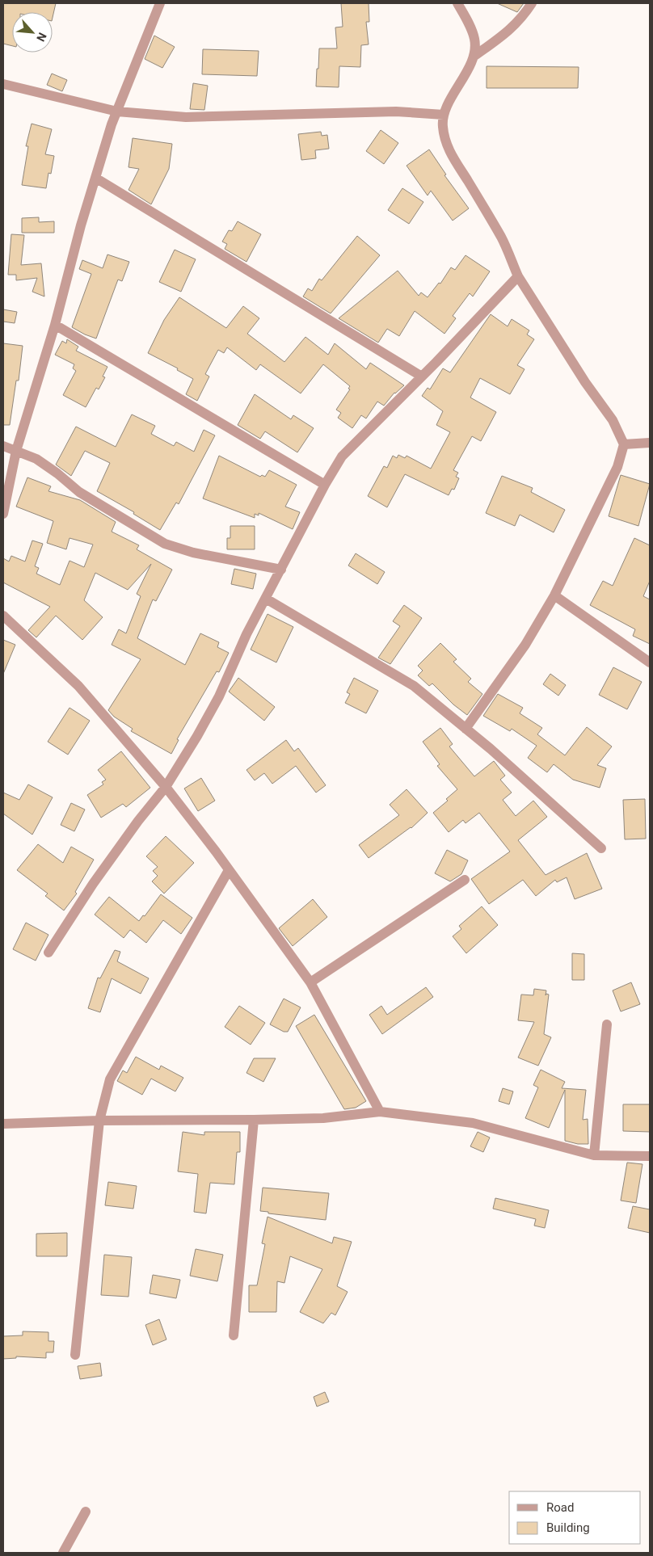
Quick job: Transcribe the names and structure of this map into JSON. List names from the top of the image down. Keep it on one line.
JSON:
{"legend":["Road","Building"],"north":"bottom right"}
